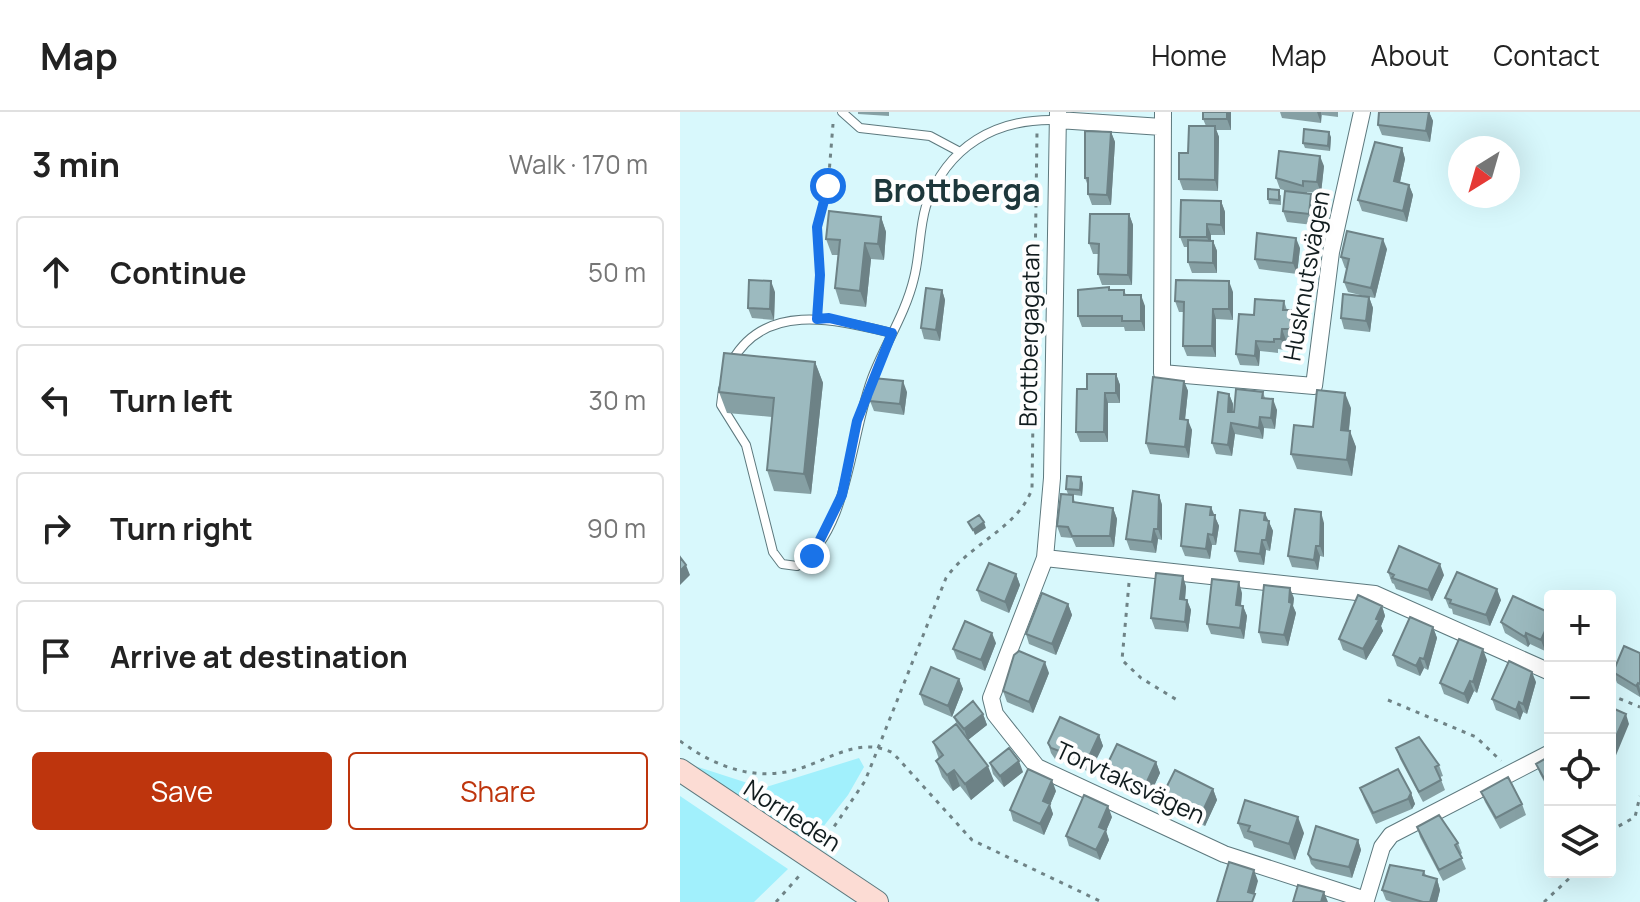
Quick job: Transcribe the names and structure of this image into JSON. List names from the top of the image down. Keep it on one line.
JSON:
{"streets":{"main road":["Norrleden"],"street":["Husknutsvägen","Brottbergagatan","Torvtaksvägen"]},"crossings":[["Husknutsvägen","Brottbergagatan"],["Brottbergagatan","Torvtaksvägen"]],"districts":["Brottberga"],"north":"bottom left","page":{"header":"Map","nav":["Home","Map","About","Contact"],"heading":["3 min","Walk · 170 m"],"list":[["Continue","50 m"],["Turn left","30 m"],["Turn right","90 m"],"Arrive at destination"],"map_buttons":["+","−"],"buttons":["Save","Share"]}}
